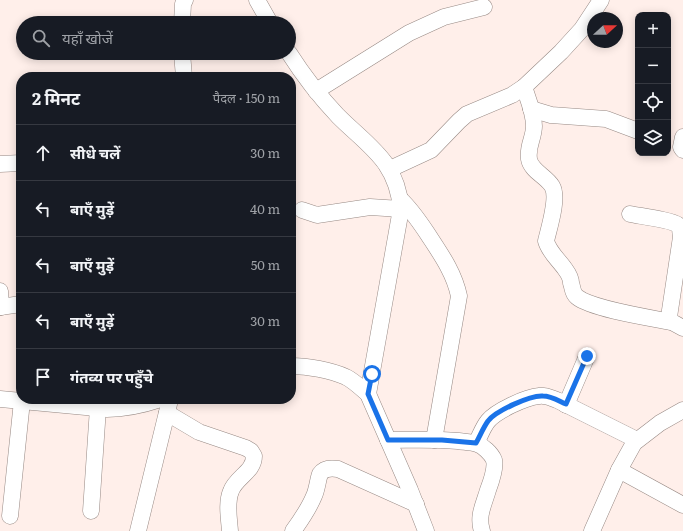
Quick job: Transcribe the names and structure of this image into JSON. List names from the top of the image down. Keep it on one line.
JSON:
{"north":"right","page":{"map_buttons":["+","−"],"search":"यहाँ खोजें","heading":["2 मिनट","पैदल · 150 m"],"list":[["सीधे चलें","30 m"],["बाएँ मुड़ें","40 m"],["बाएँ मुड़ें","50 m"],["बाएँ मुड़ें","30 m"],"गंतव्य पर पहुँचे"]}}
